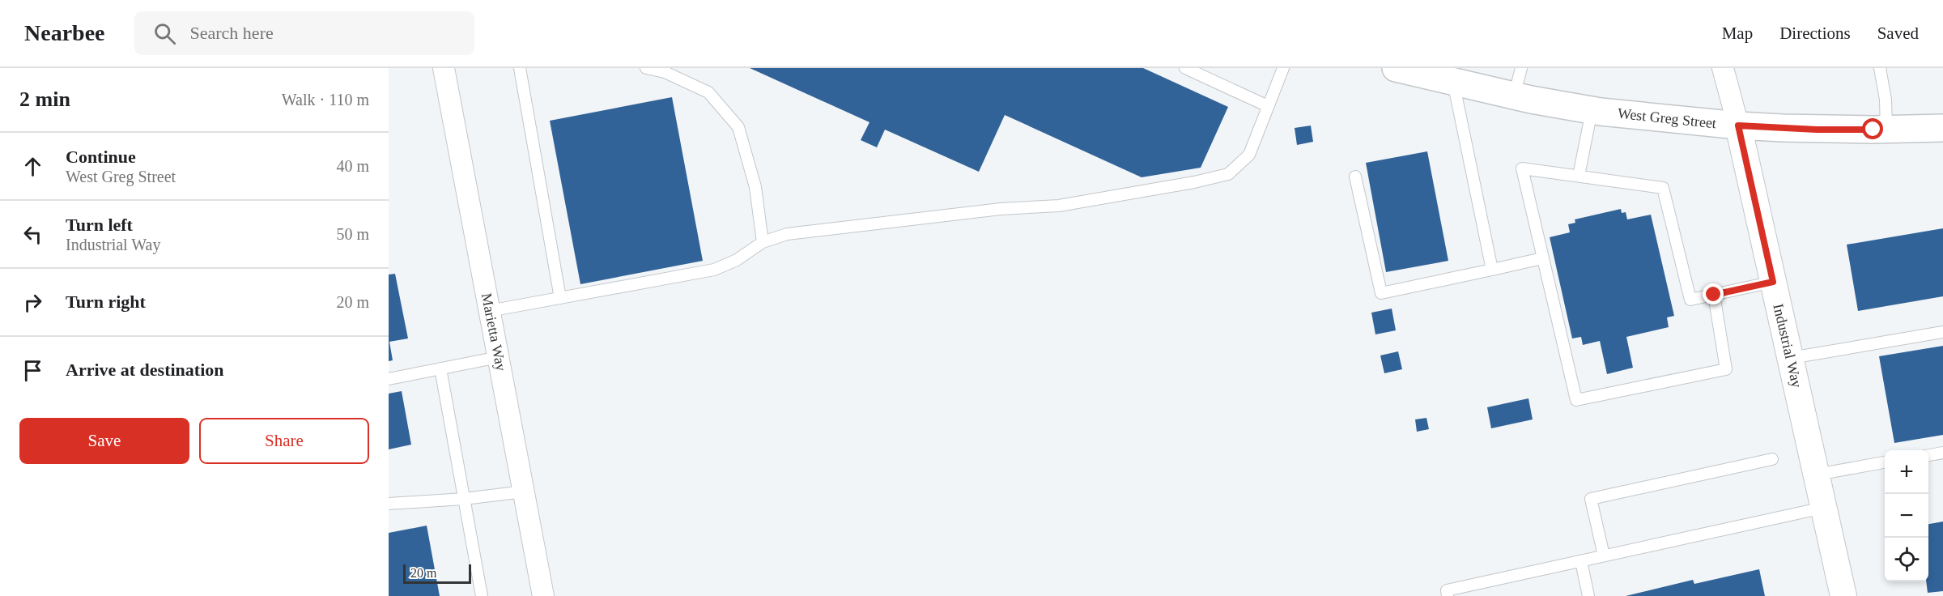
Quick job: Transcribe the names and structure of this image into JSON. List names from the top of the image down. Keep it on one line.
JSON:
{"streets":{"main road":["West Greg Street"],"street":["Marietta Way","Industrial Way"]},"crossings":[["West Greg Street","Industrial Way"]],"scale_bar":"20 m","page":{"header":"Nearbee","search":"Search here","nav":["Map","Directions","Saved"],"heading":["2 min","Walk · 110 m"],"list":[["Continue","West Greg Street","40 m"],["Turn left","Industrial Way","50 m"],["Turn right","20 m"],"Arrive at destination"],"buttons":["Save","Share"],"map_buttons":["+","−"],"scale":"20 m"}}
